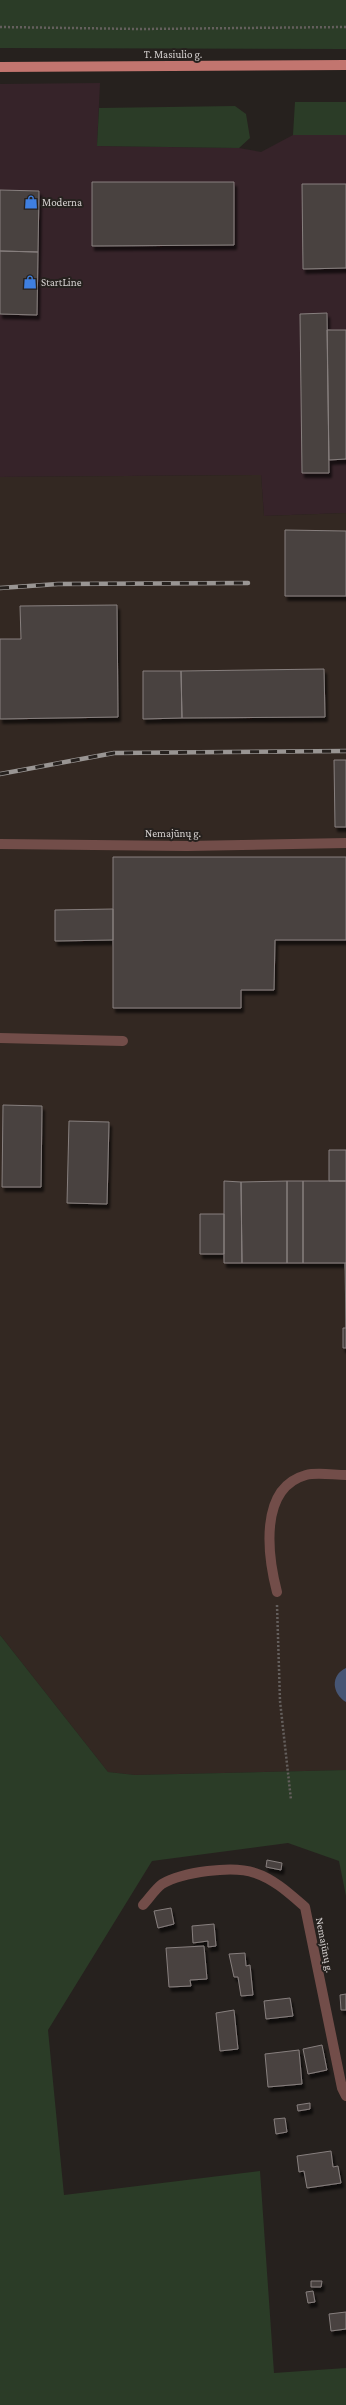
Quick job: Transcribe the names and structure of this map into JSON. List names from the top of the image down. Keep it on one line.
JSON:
{"streets":{"main road":["T. Masiulio g."],"street":["Nemajūnų g."]},"places":{"shop":["Moderna","StartLine"]}}
